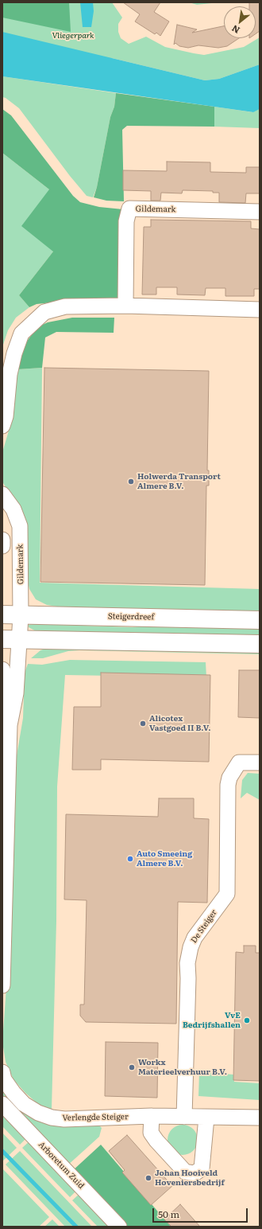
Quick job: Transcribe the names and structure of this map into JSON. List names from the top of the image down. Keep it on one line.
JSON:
{"streets":{"main road":["Steigerdreef"],"street":["Gildemark","De Steiger","Verlengde Steiger","Arboretum Zuid"]},"crossings":[["Gildemark","Steigerdreef"]],"parks":["Vliegerpark"],"places":["Holwerda Transport Almere B.V.","Alicotex Vastgoed II B.V.","Auto Smeeing Almere B.V.","VvE Bedrijfshallen","Workx Materieelverhuur B.V.","Johan Hooiveld Hoveniersbedrijf"],"scale_bar":"50 m","north":"bottom left"}
